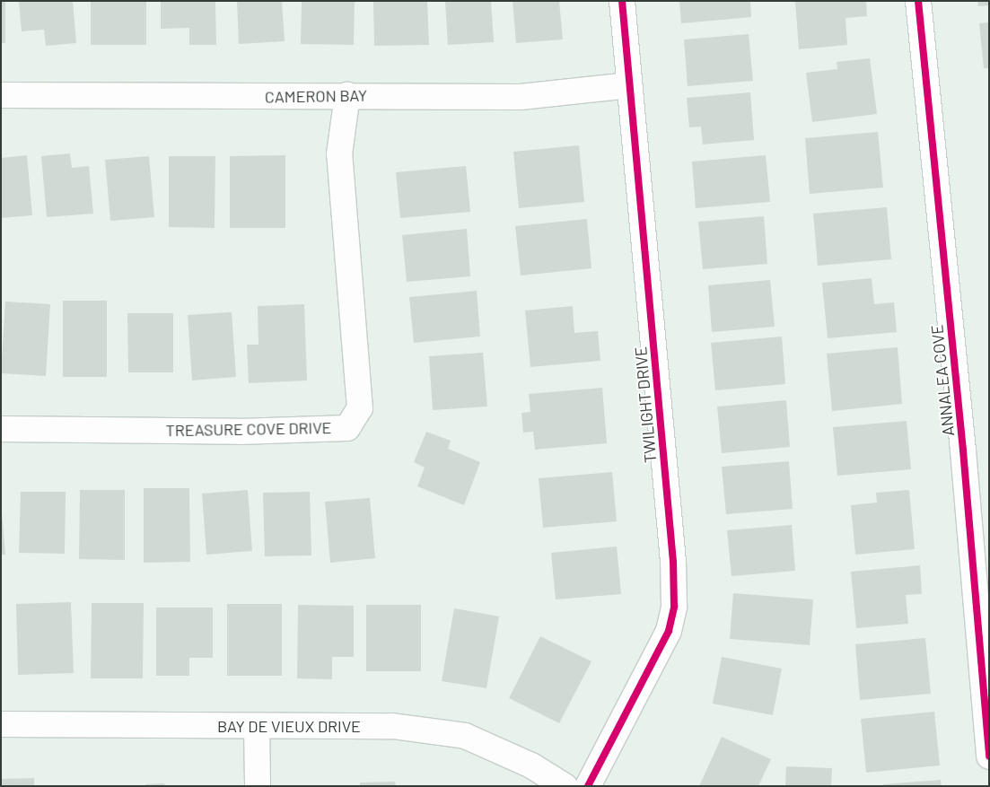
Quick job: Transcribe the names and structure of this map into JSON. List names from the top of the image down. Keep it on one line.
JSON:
{"streets":{"street":["CAMERON BAY","ANNALEA COVE","TWILIGHT DRIVE","TREASURE COVE DRIVE","BAY DE VIEUX DRIVE"]},"crossings":[["CAMERON BAY","TWILIGHT DRIVE"],["CAMERON BAY","TREASURE COVE DRIVE"]]}
